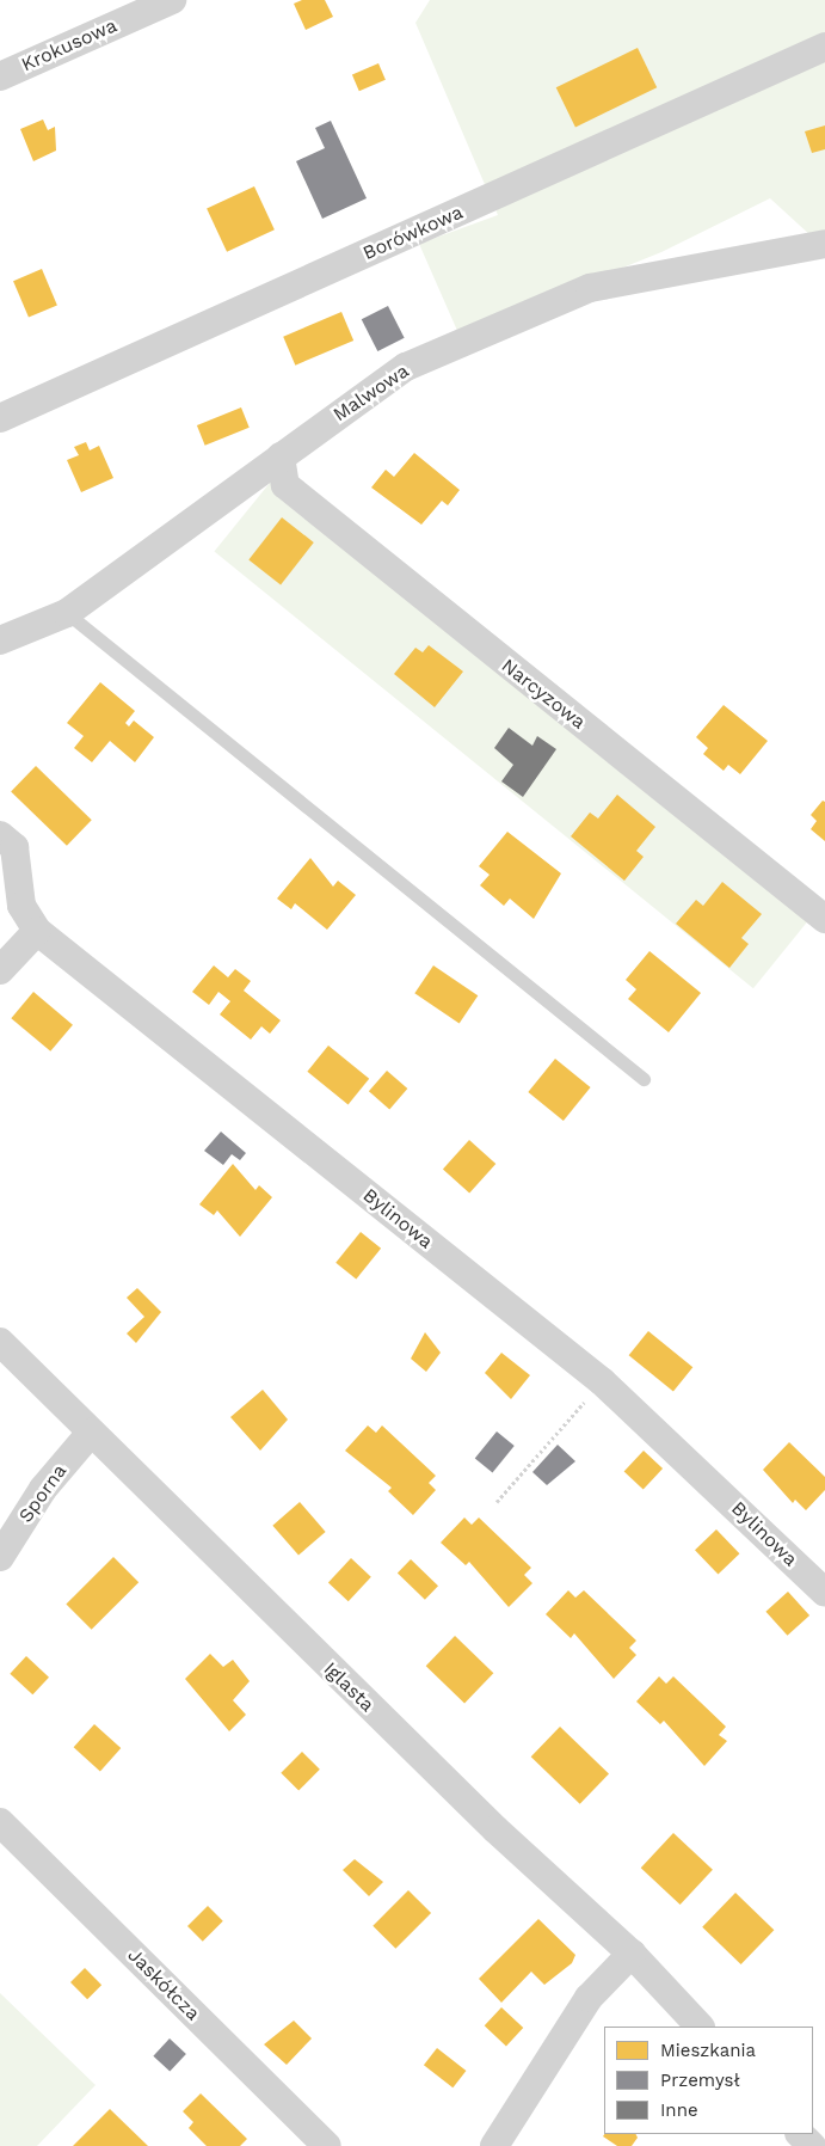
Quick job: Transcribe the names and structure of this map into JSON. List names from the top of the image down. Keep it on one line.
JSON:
{"streets":{"street":["Krokusowa","Borówkowa","Malwowa","Narcyzowa","Bylinowa","Sporna","Iglasta","Jaskółcza"]},"crossings":[["Malwowa","Narcyzowa"],["Sporna","Iglasta"]],"legend":["Mieszkania","Przemysł","Inne"]}
